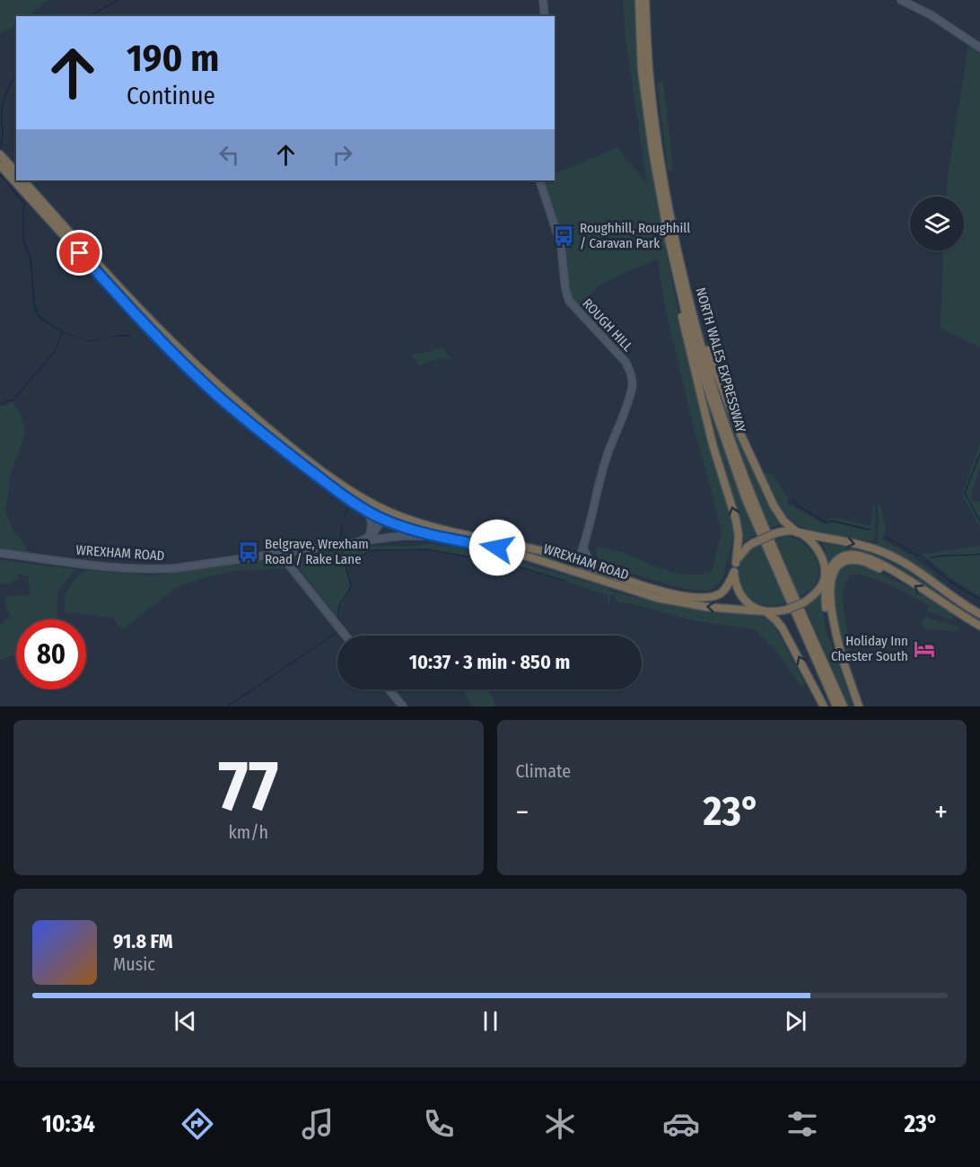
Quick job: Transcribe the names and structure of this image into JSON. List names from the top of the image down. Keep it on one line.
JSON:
{"streets":{"highway":["NORTH WALES EXPRESSWAY","WREXHAM ROAD"],"street":["ROUGH HILL"]},"crossings":[["ROUGH HILL","WREXHAM ROAD"]],"places":{"bus stop":["Roughhill, Roughhill / Caravan Park","Belgrave, Wrexham Road / Rake Lane"],"hotel":["Holiday Inn Chester South"]},"page":{"turn":["190 m","Continue"],"limit":"80","trip":"10:37 · 3 min · 850 m","tile":[["77","km/h"],"Climate"],"heat":["−","23°","+"],"song":["91.8 FM","Music"],"tabs":["10:34","23°"]}}
